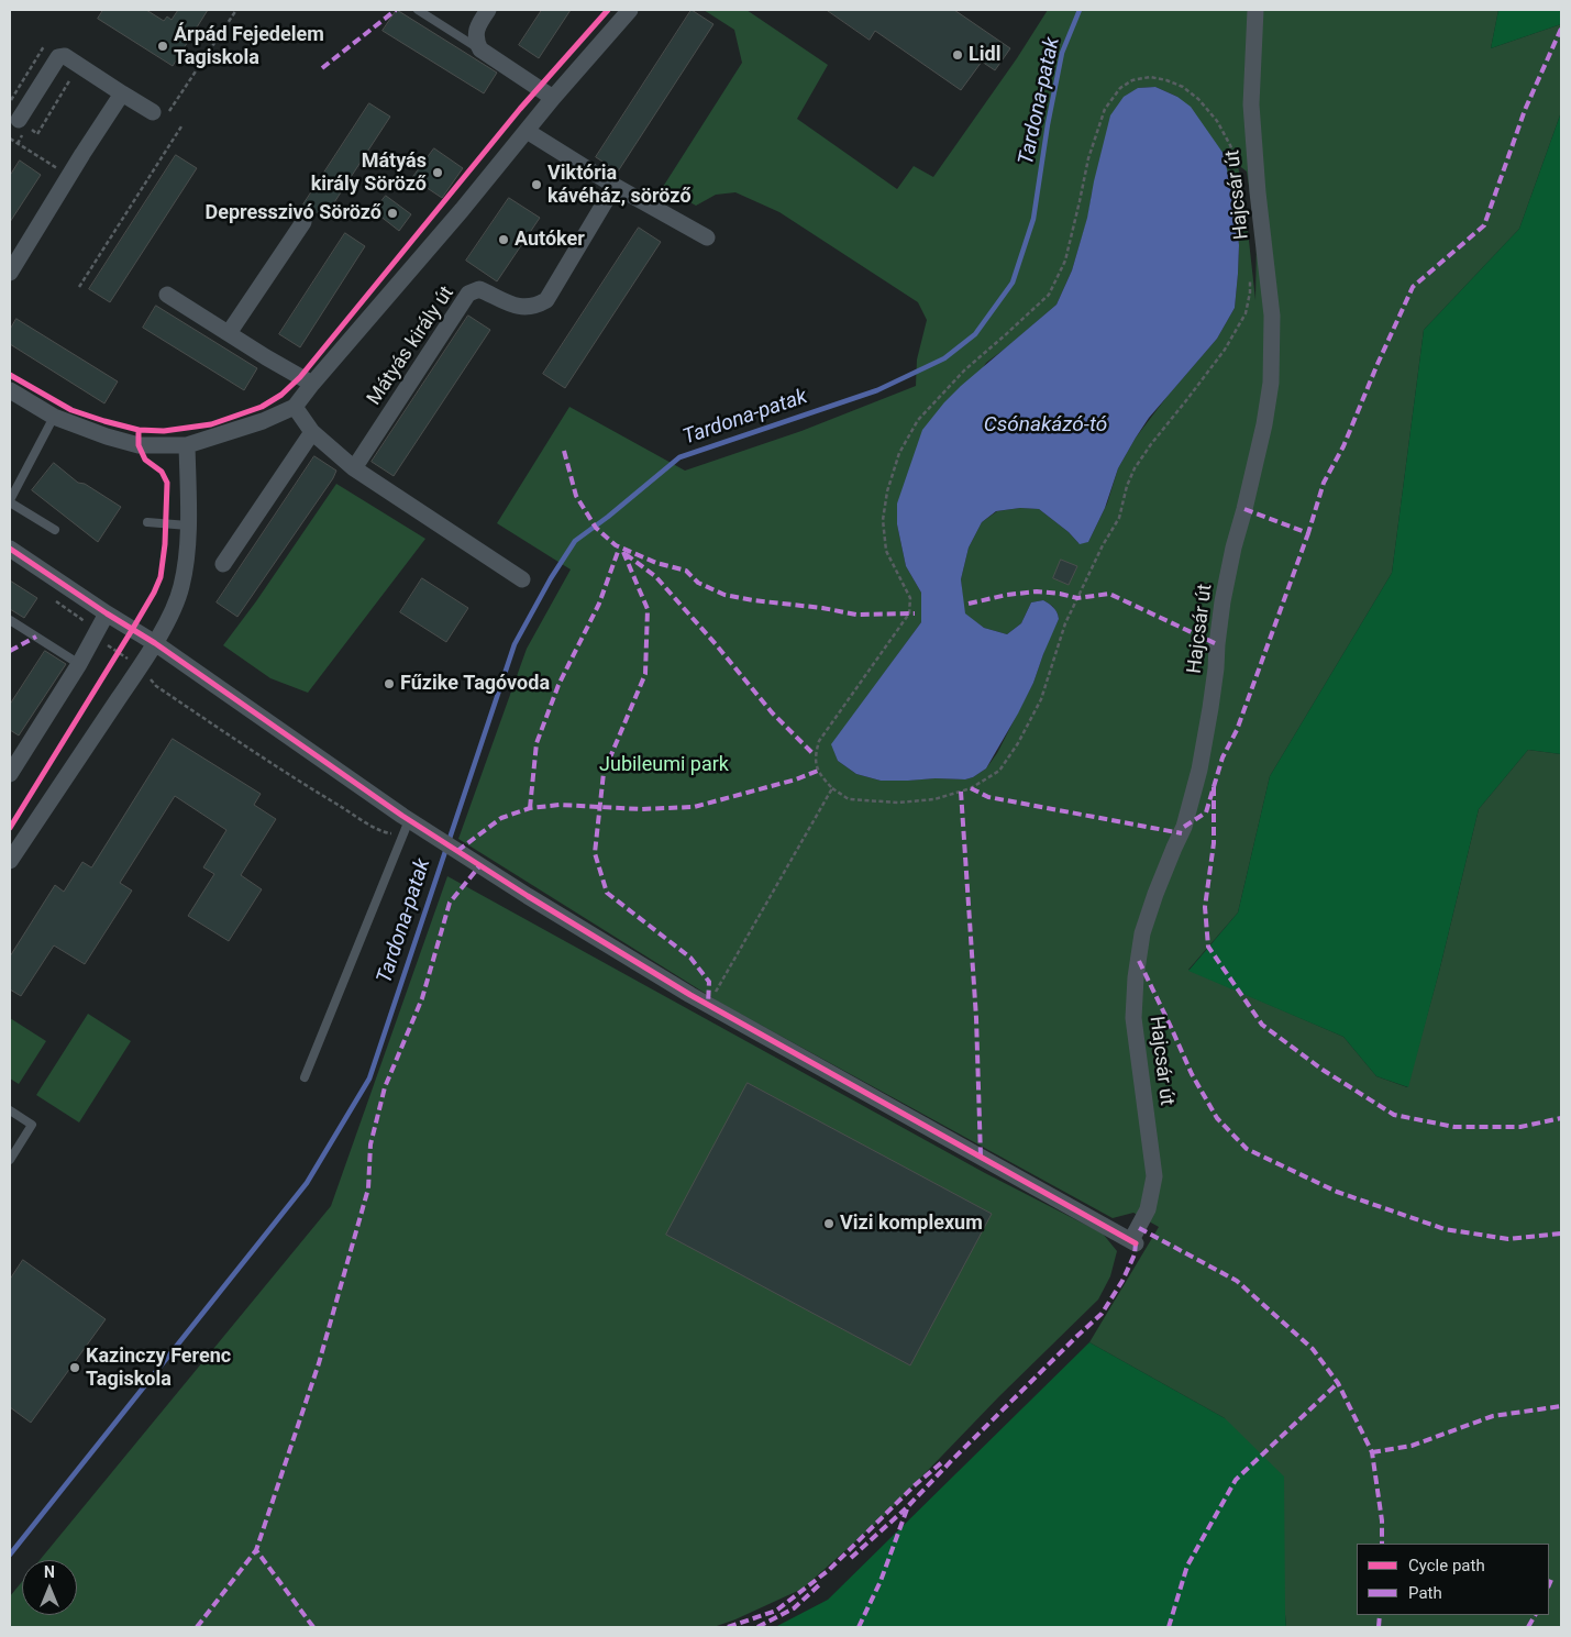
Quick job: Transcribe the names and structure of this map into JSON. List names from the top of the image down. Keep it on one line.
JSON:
{"streets":{"street":["Hajcsár út","Mátyás király út"]},"water":["Tardona-patak","Csónakázó-tó"],"parks":["Jubileumi park"],"places":["Árpád Fejedelem Tagiskola","Lidl","Mátyás király Söröző","Viktória kávéház, söröző","Depresszivó Söröző","Autóker","Fűzike Tagóvoda","Vizi komplexum","Kazinczy Ferenc Tagiskola"],"legend":["Cycle path","Path"],"north":"top"}
